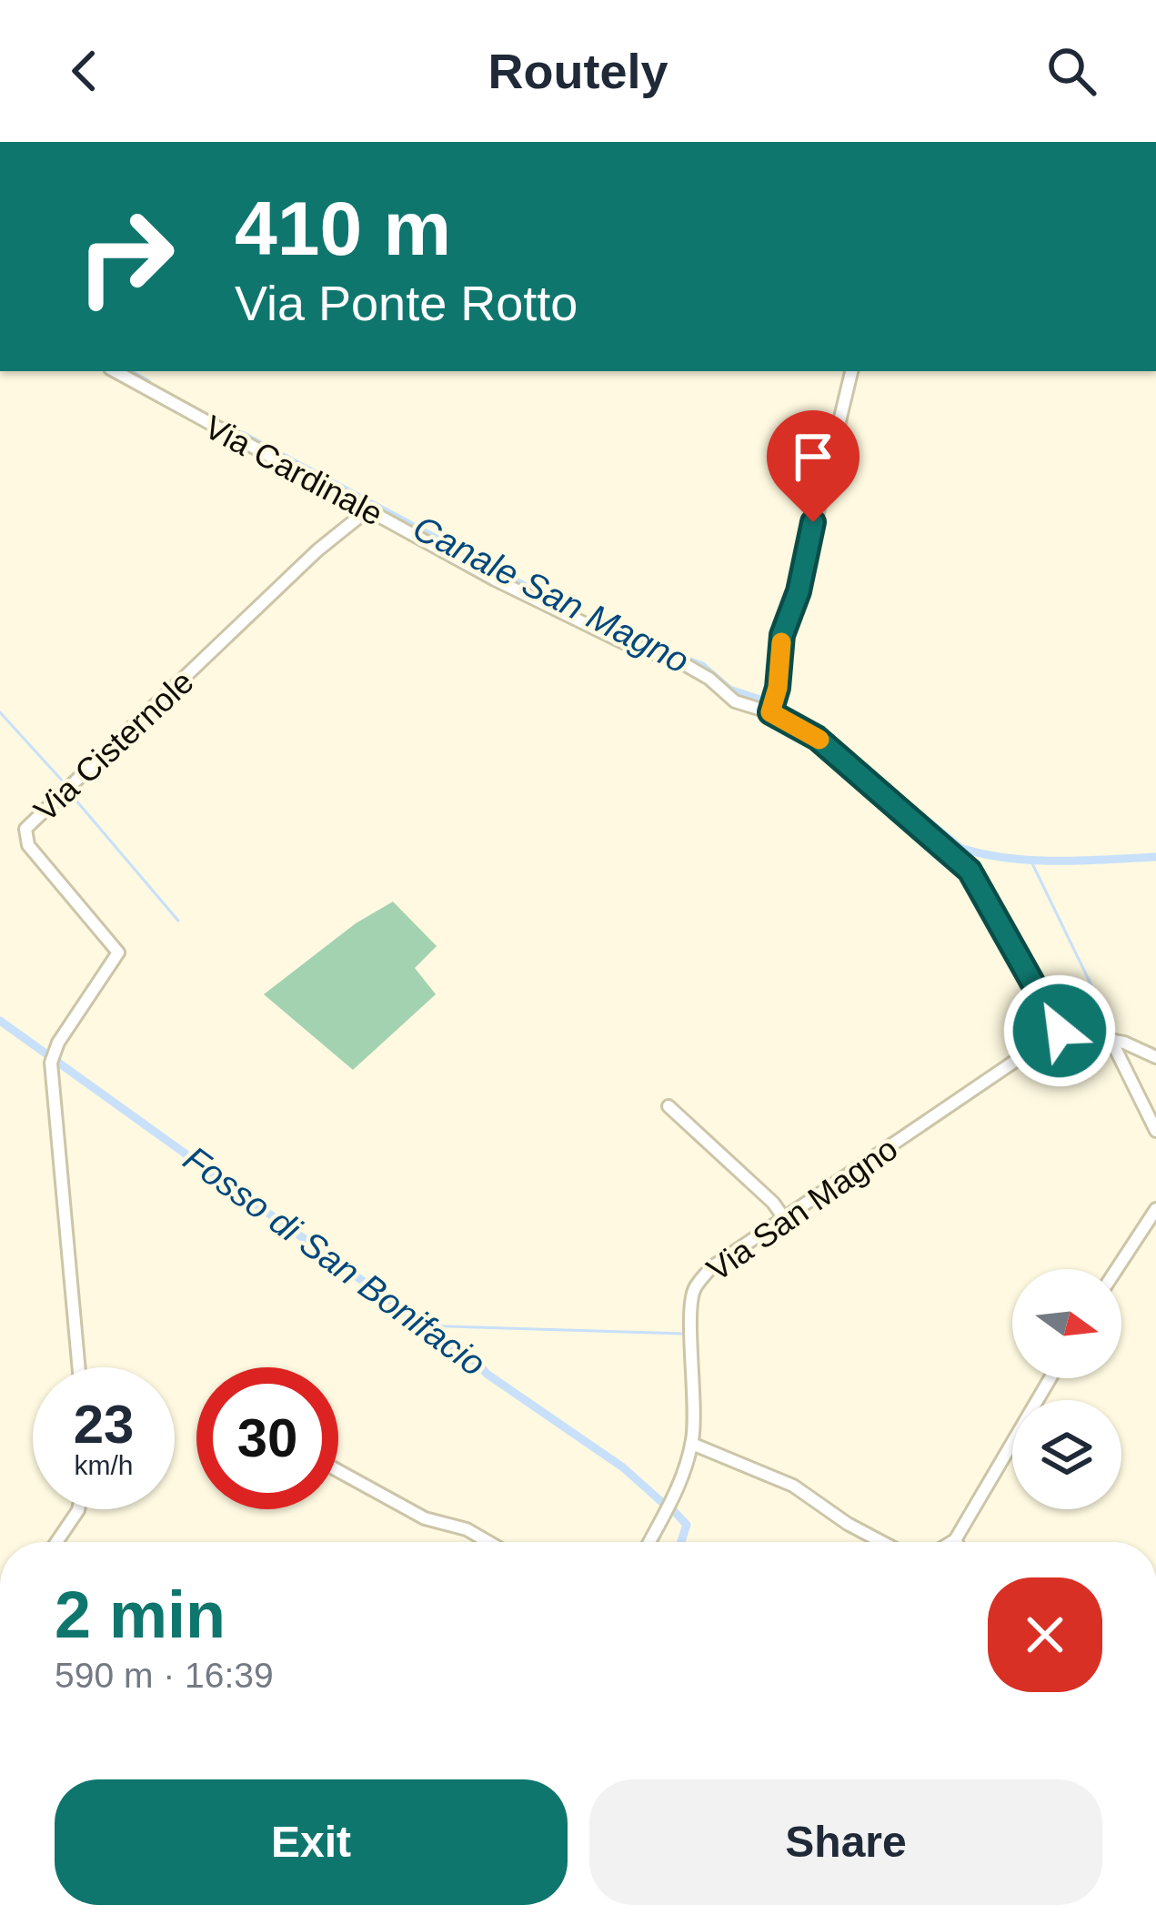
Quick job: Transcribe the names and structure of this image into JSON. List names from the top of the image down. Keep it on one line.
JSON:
{"streets":{"street":["Via Cardinale","Via Cisternole","Via San Magno"]},"crossings":[["Via Cardinale","Via Cisternole"],["Via Cardinale","Via San Magno"]],"water":["Canale San Magno","Fosso di San Bonifacio"],"north":"right","page":{"header":"Routely","turn":["410 m","Via Ponte Rotto"],"speed":"23 km/h","limit":"30","heading":["2 min","590 m · 16:39"],"buttons":["Exit","Share"]}}
